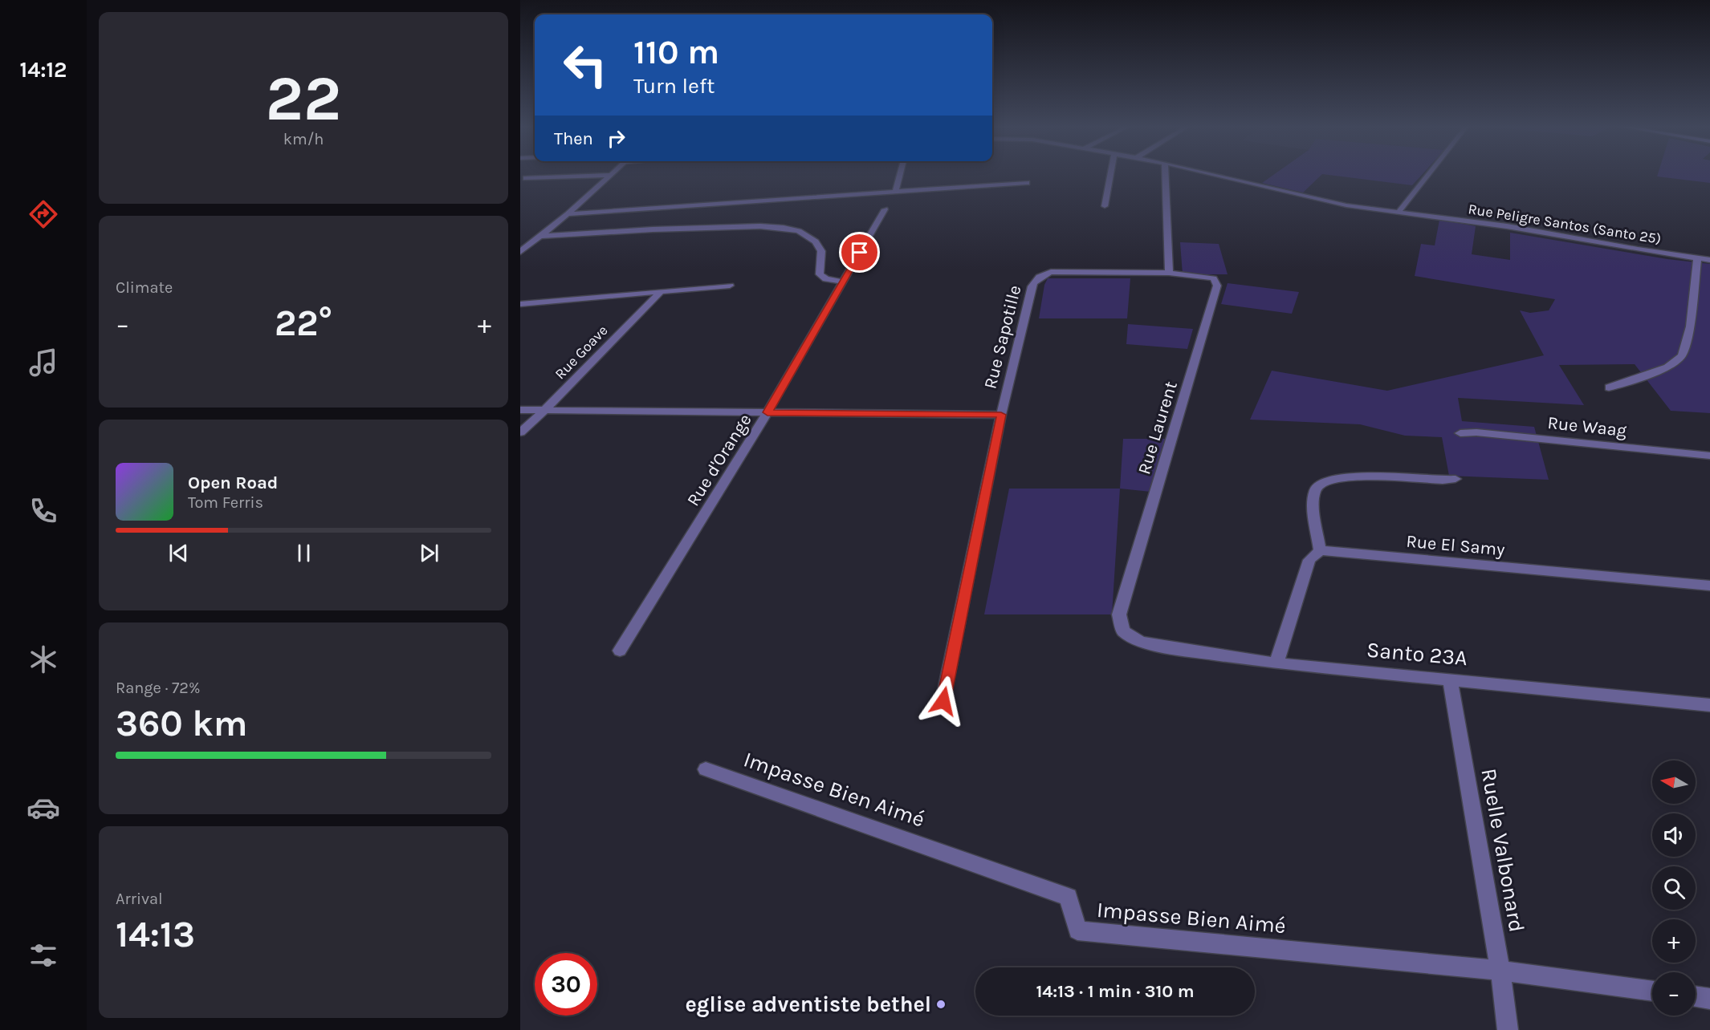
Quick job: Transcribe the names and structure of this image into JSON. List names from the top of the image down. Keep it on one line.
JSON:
{"streets":{"street":["Rue Peligre Santos (Santo 25)","Rue Sapotille","Rue Goave","Rue Waag","Rue Laurent","Rue d'Orange","Rue El Samy","Santo 23A","Impasse Bien Aimé","Ruelle Valbonard"]},"crossings":[["Rue Sapotille","Rue Laurent"],["Rue Laurent","Santo 23A"],["Santo 23A","Ruelle Valbonard"],["Impasse Bien Aimé","Ruelle Valbonard"]],"places":["eglise adventiste bethel"],"north":"left","page":{"tabs":"14:12","tile":[["22","km/h"],"Climate",["Range · 72%","360 km"],["Arrival","14:13"]],"turn":["110 m","Turn left"],"then":"Then","heat":["−","22°","+"],"song":["Open Road","Tom Ferris"],"map_buttons":["+","−"],"limit":"30","trip":"14:13 · 1 min · 310 m"}}
